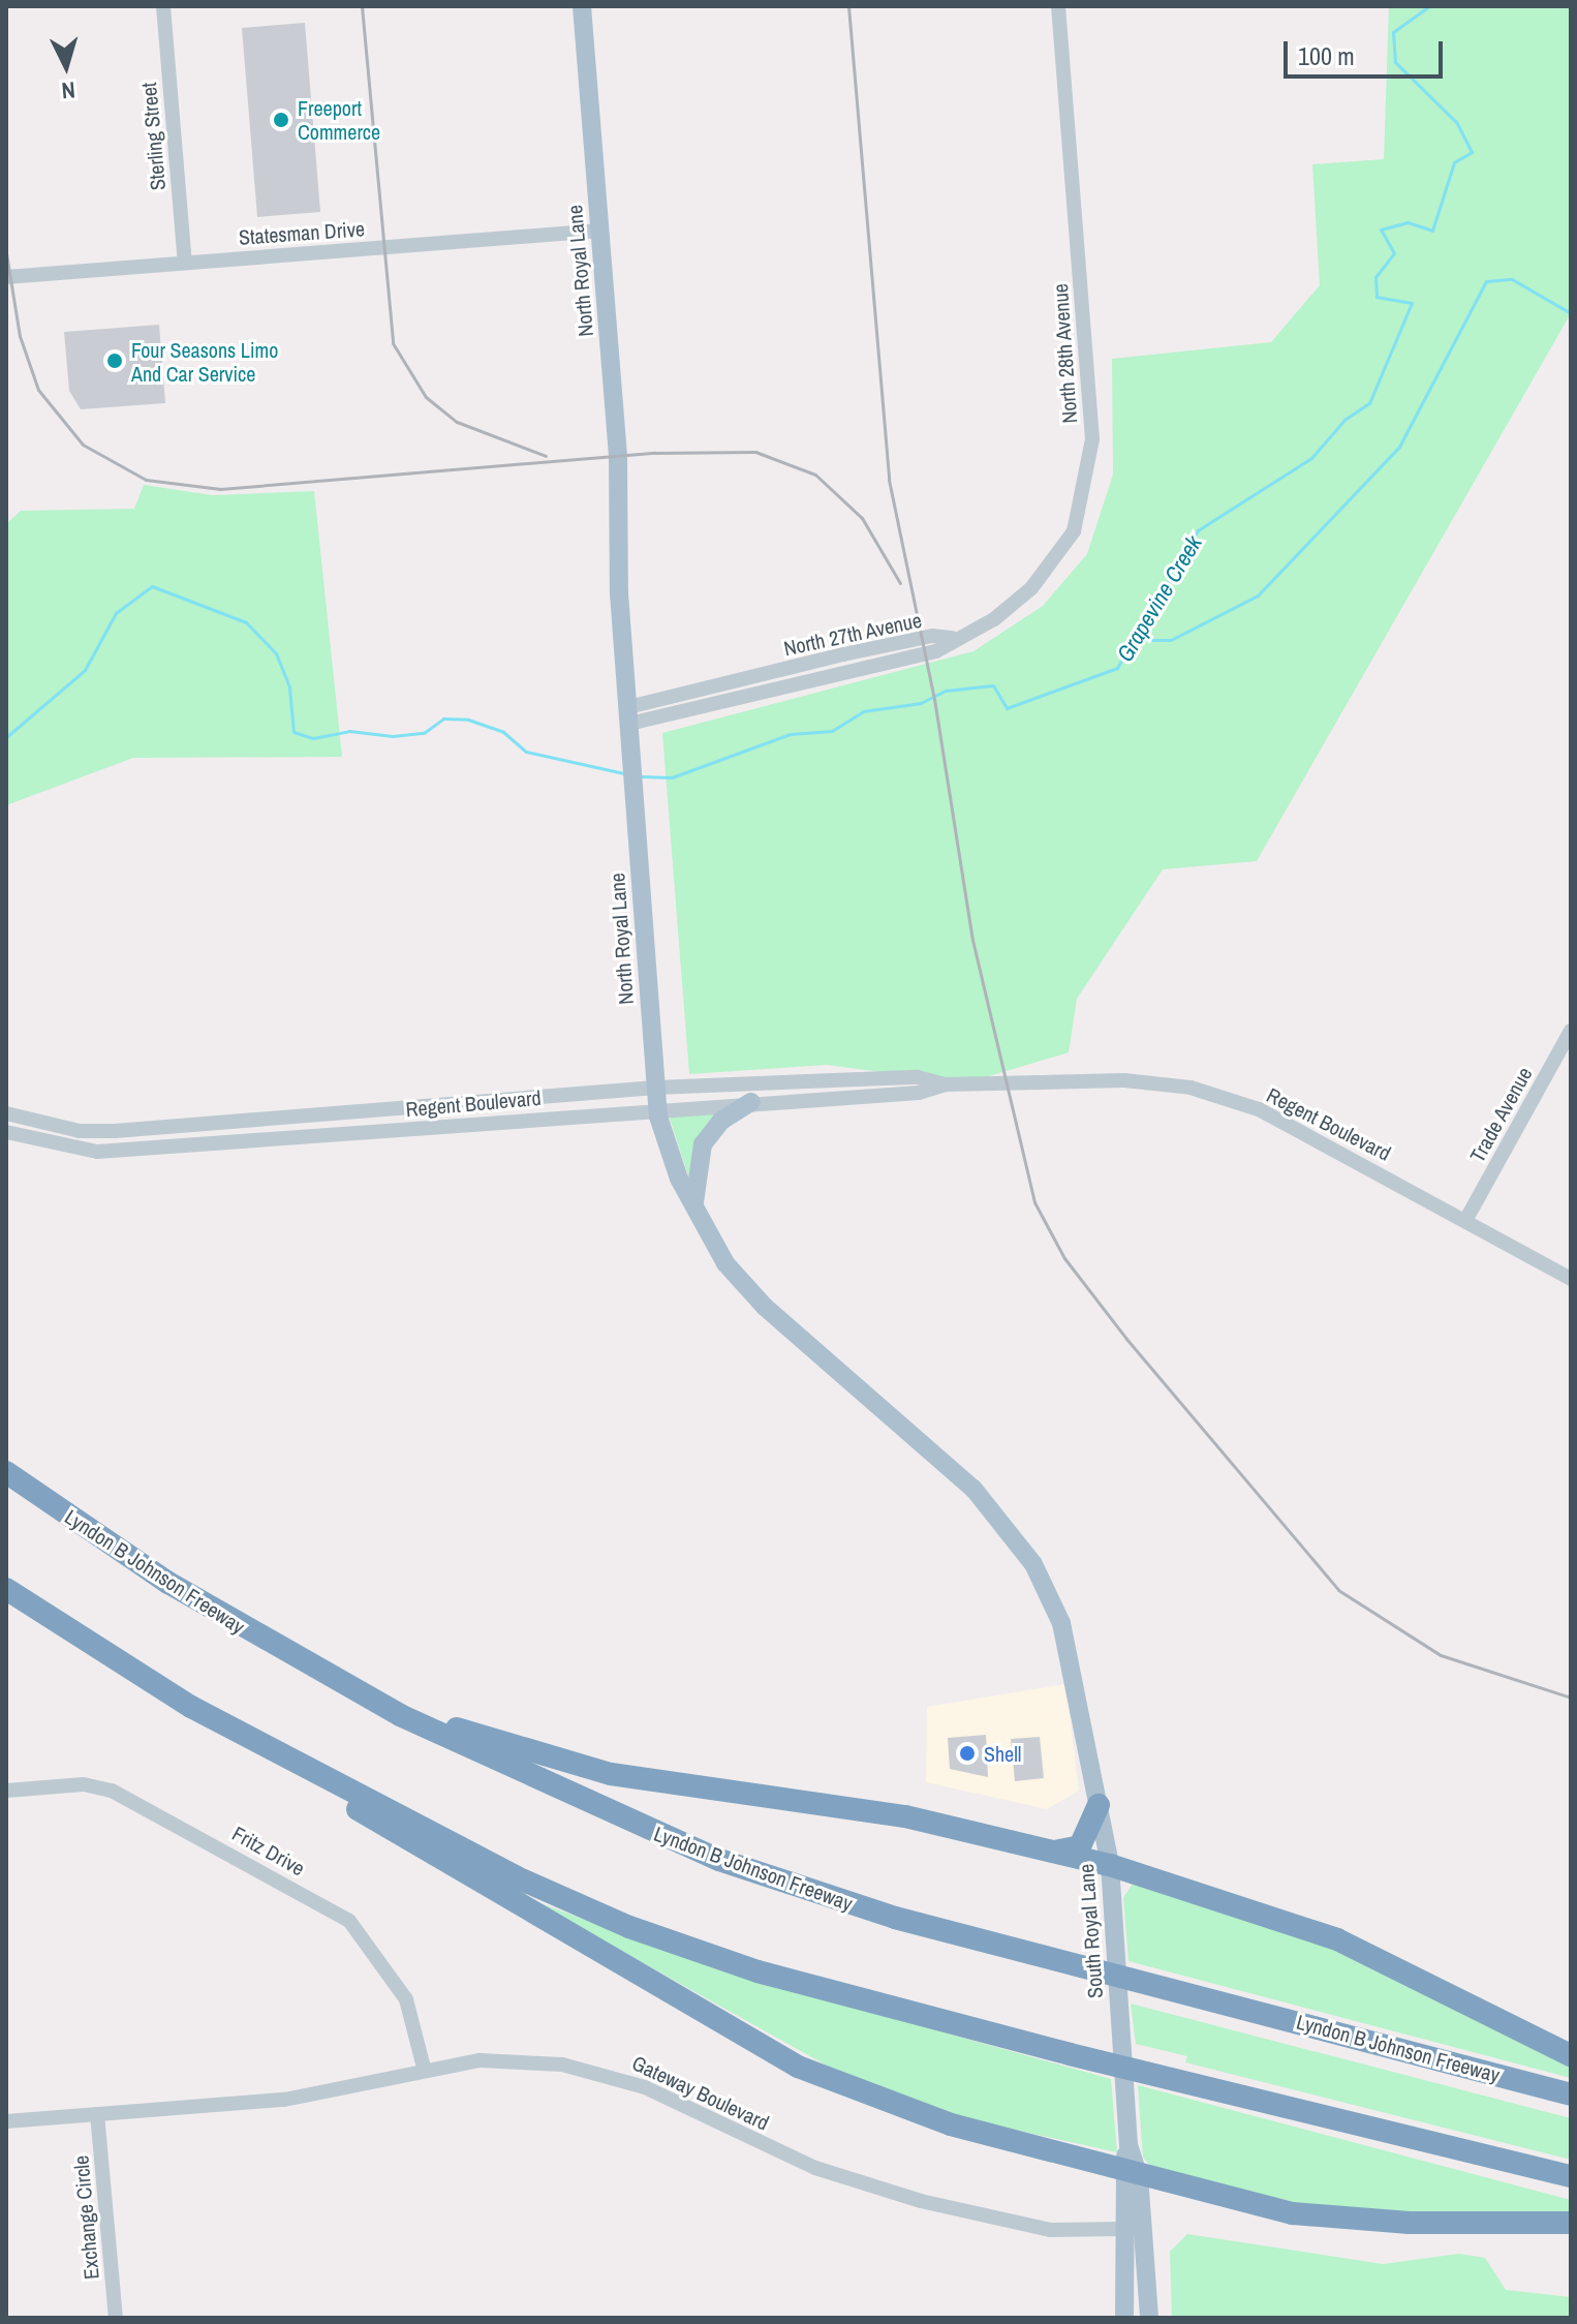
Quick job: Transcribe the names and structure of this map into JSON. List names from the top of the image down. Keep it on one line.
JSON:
{"streets":{"highway":["Lyndon B Johnson Freeway"],"main road":["North Royal Lane","South Royal Lane"],"street":["Sterling Street","Statesman Drive","North 28th Avenue","North 27th Avenue","Regent Boulevard","Trade Avenue","Fritz Drive","Gateway Boulevard","Exchange Circle"]},"crossings":[["Sterling Street","Statesman Drive"],["Statesman Drive","North Royal Lane"],["North Royal Lane","North 27th Avenue"],["North Royal Lane","Regent Boulevard"],["North Royal Lane","South Royal Lane"],["North 28th Avenue","North 27th Avenue"],["Regent Boulevard","Trade Avenue"],["Fritz Drive","Gateway Boulevard"],["South Royal Lane","Gateway Boulevard"],["Gateway Boulevard","Exchange Circle"]],"water":["Grapevine Creek"],"places":["Freeport Commerce","Four Seasons Limo And Car Service","Shell"],"scale_bar":"100 m","north":"bottom"}
